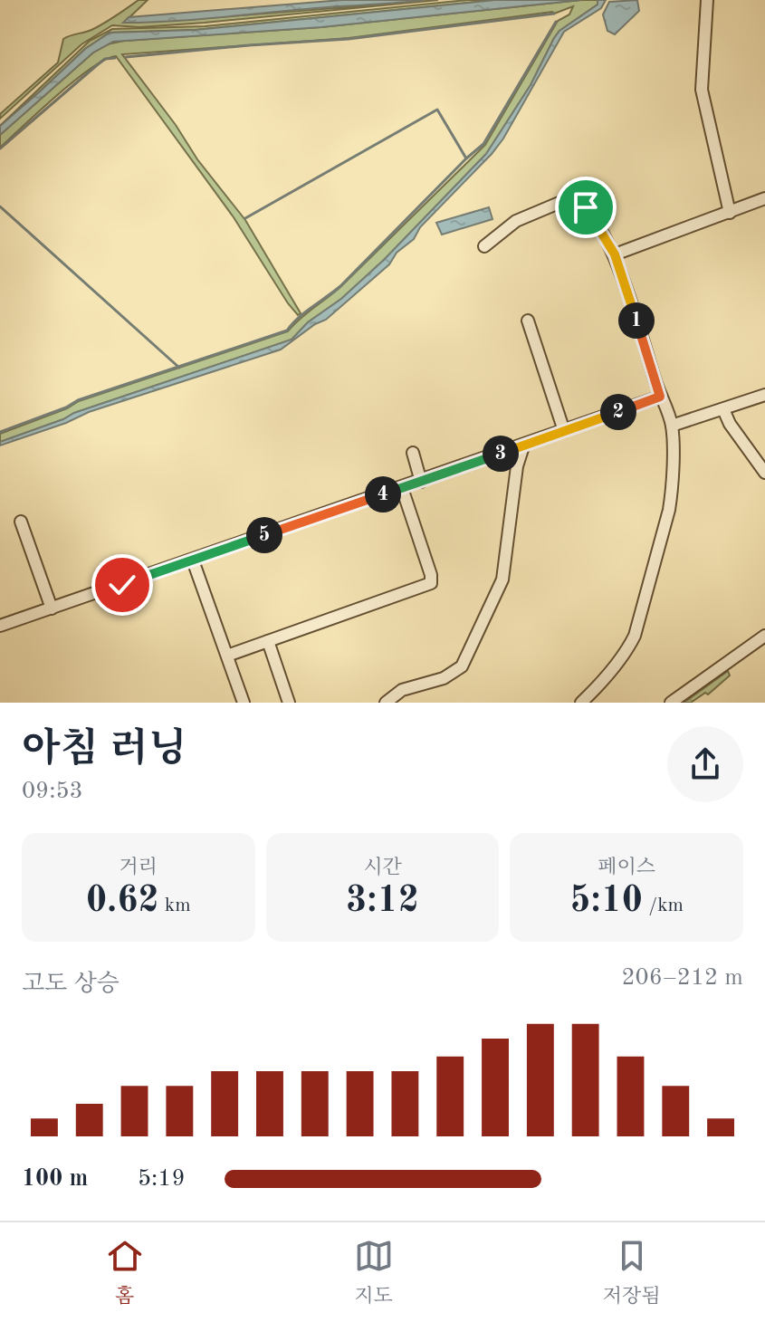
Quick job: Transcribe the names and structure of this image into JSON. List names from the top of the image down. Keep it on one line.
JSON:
{"page":{"pins":["1","2","3","4","5"],"heading":["아침 러닝","09:53"],"stats":[["거리","0.62 km"],["시간","3:12"],["페이스","5:10 /km"]],"chart":["고도 상승","206–212 m"],"list":[{"name":"100 m","note":"5:19"}],"tabs":["홈","지도","저장됨"]}}
